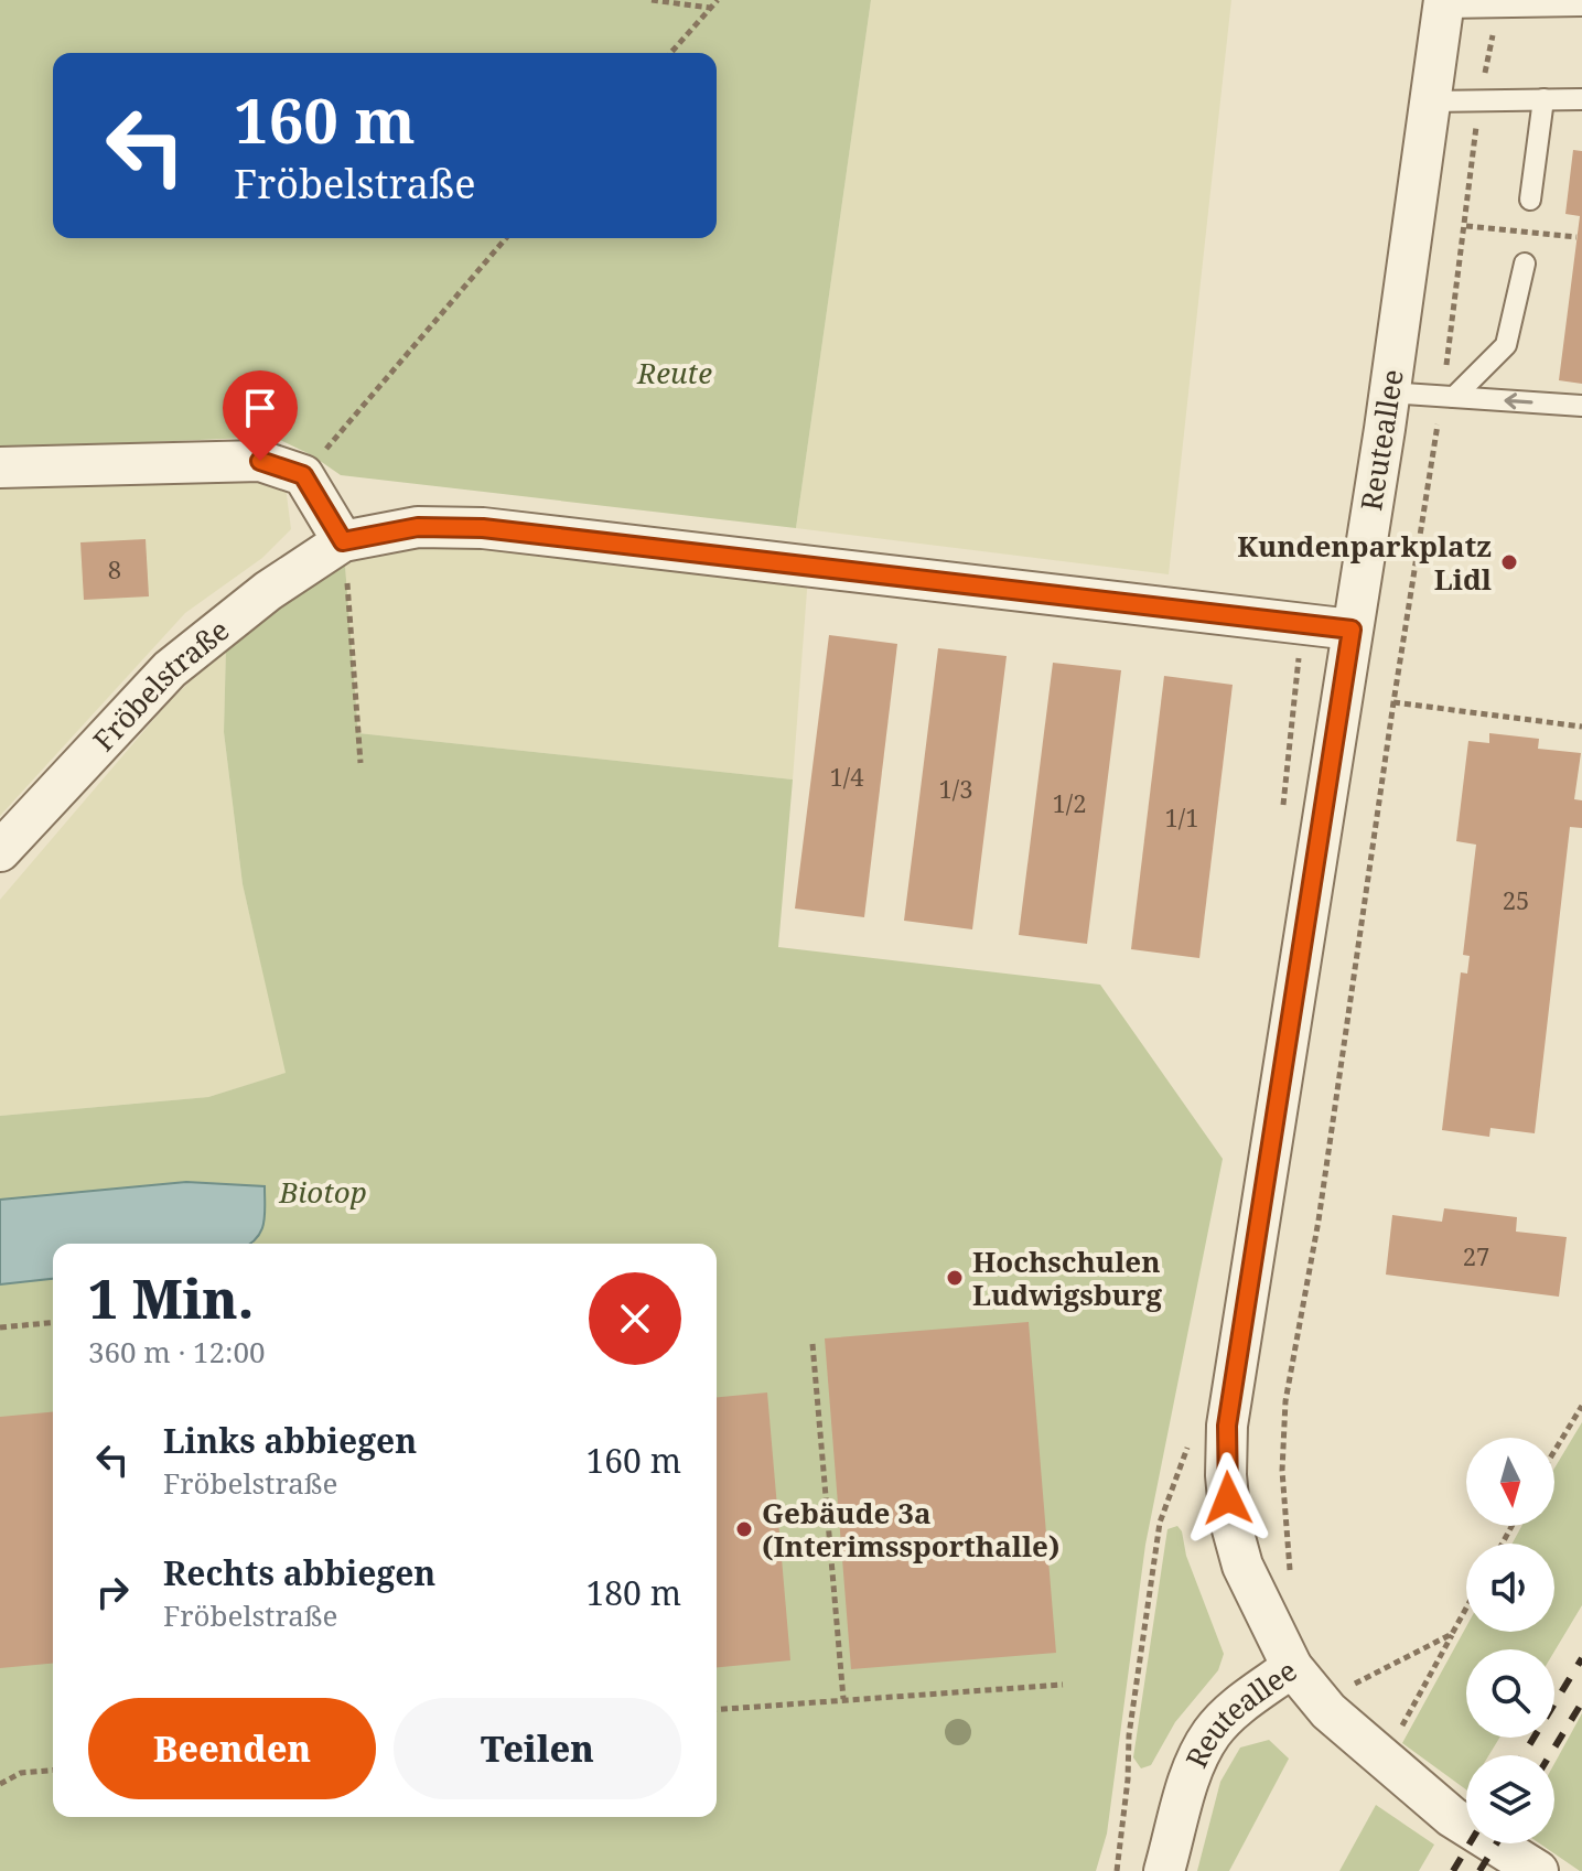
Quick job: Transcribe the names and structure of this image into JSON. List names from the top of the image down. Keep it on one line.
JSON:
{"streets":{"street":["Reuteallee","Fröbelstraße"]},"crossings":[["Reuteallee","Fröbelstraße"]],"parks":["Reute","Biotop"],"places":["Kundenparkplatz Lidl","Hochschulen Ludwigsburg","Gebäude 3a (Interimssporthalle)"],"house_numbers":["8","1/4","1/3","1/2","1/1","25","27"],"north":"bottom","page":{"turn":["160 m","Fröbelstraße"],"heading":["1 Min.","360 m · 12:00"],"list":[{"name":"Links abbiegen","note":"Fröbelstraße","value":"160 m"},{"name":"Rechts abbiegen","note":"Fröbelstraße","value":"180 m"}],"buttons":["Beenden","Teilen"]}}
